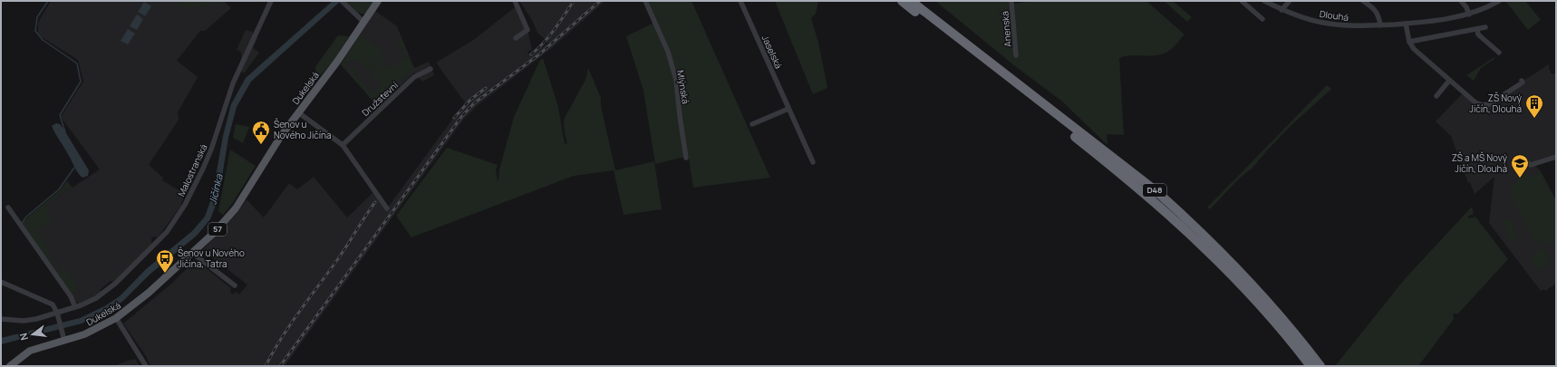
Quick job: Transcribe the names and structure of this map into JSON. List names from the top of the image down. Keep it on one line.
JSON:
{"streets":{"highway":["D48"],"main road":["Dukelská","57"],"street":["Dlouhá","Anenská","Jaselská","Mlýnská","Družstevní","Malostranská"]},"water":["Jičínka"],"places":{"building":["ZŠ Nový Jičín, Dlouhá"],"public building":["Šenov u Nového Jičína"],"school or university":["ZŠ a MŠ Nový Jičín, Dlouhá"],"bus stop":["Šenov u Nového Jičína, Tatra"]},"north":"left"}
